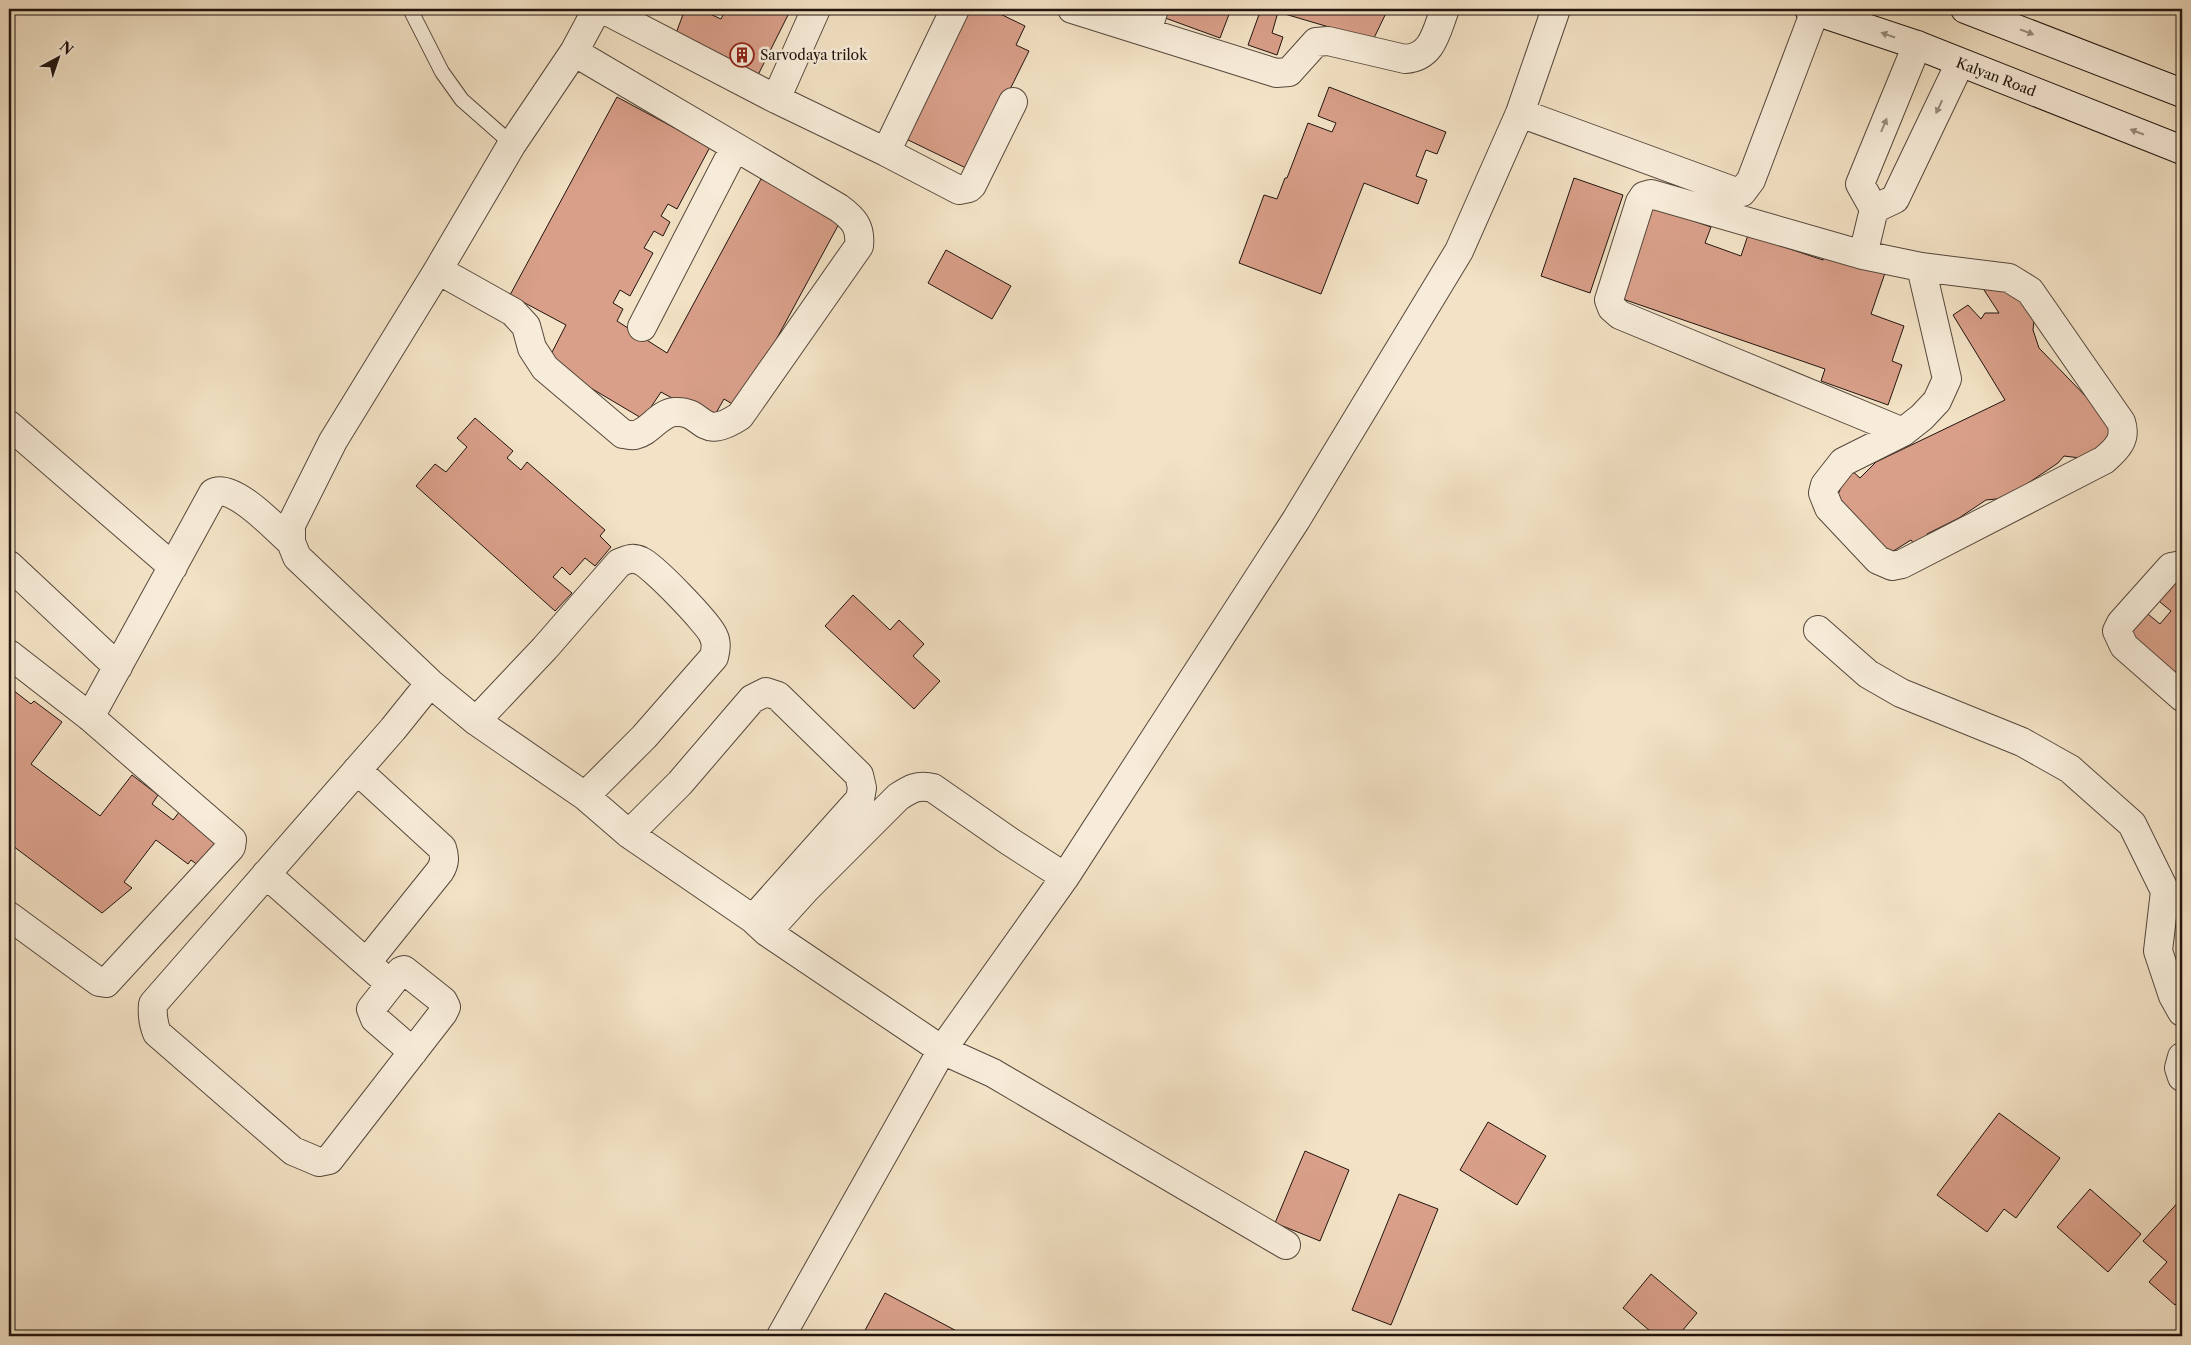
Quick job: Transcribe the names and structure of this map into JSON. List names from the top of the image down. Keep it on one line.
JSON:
{"streets":{"street":["Kalyan Road"]},"places":{"building":["Sarvodaya trilok"]},"north":"top right"}
